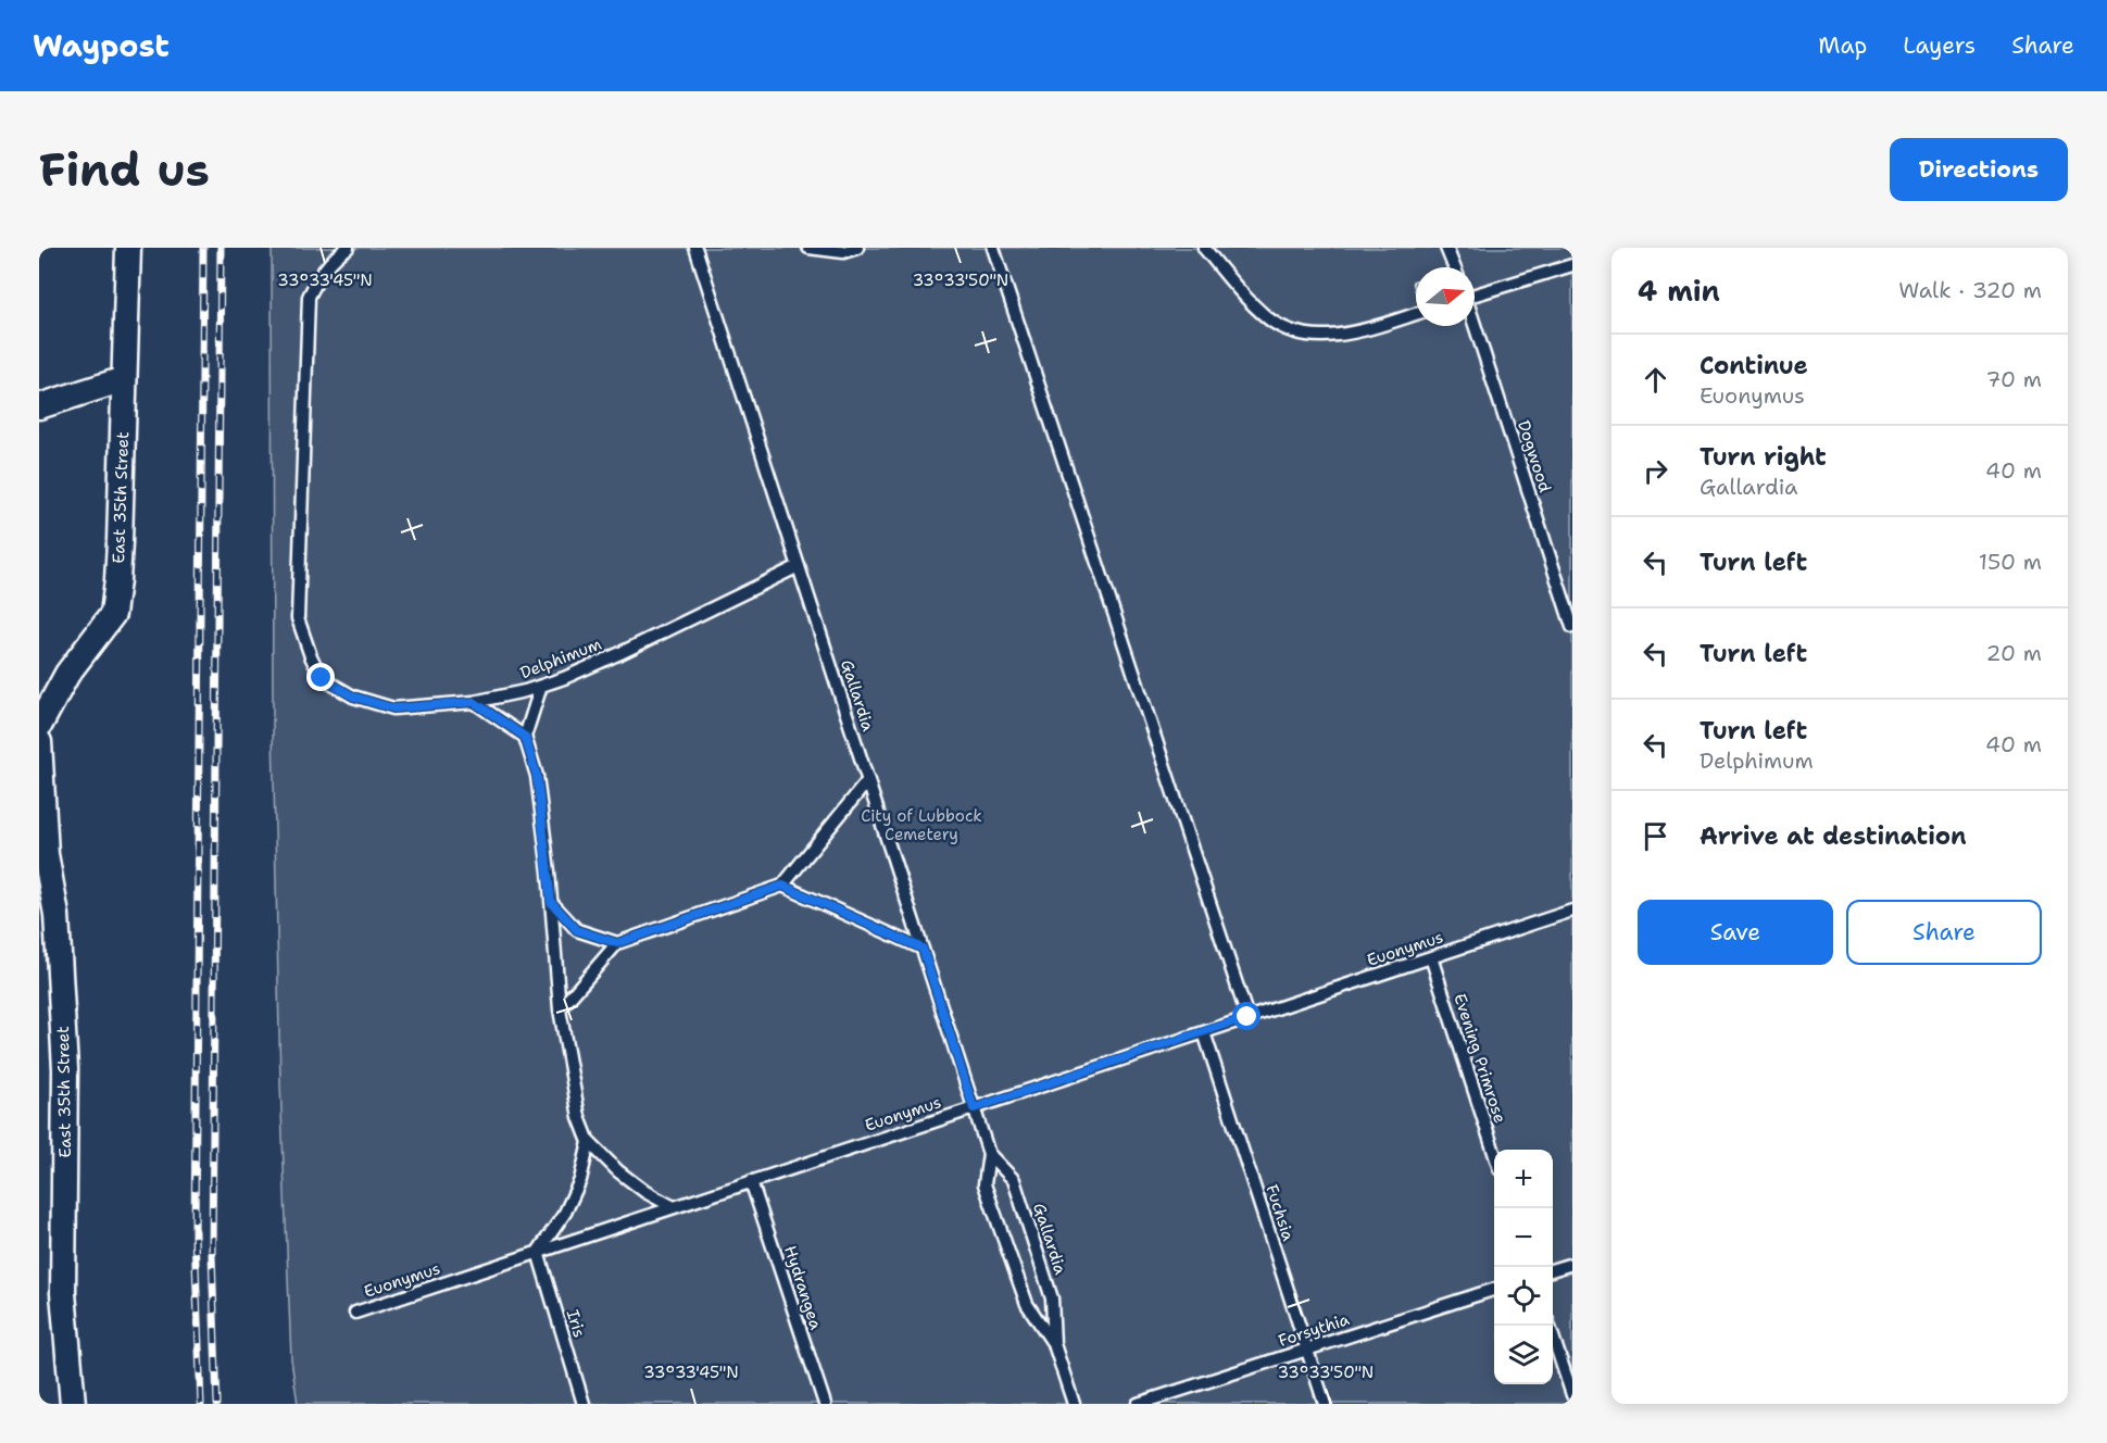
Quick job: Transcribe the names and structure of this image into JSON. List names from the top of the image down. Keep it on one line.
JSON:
{"streets":{"street":["East 35th Street"],"lane":["Dogwood","Delphimum","Gallardia","Euonymus","Evening Primrose","Fuchsia","Hydrangea","Iris","Forsythia"]},"crossings":[["Delphimum","Gallardia"],["Gallardia","Euonymus"],["Euonymus","Evening Primrose"],["Euonymus","Fuchsia"],["Euonymus","Hydrangea"],["Euonymus","Iris"],["Fuchsia","Forsythia"]],"parks":["City of Lubbock Cemetery"],"north":"right","page":{"header":"Waypost","nav":["Map","Layers","Share"],"buttons":["Directions",["Save","Share"]],"title":"Find us","heading":["4 min","Walk · 320 m"],"list":[["Continue","Euonymus","70 m"],["Turn right","Gallardia","40 m"],["Turn left","150 m"],["Turn left","20 m"],["Turn left","Delphimum","40 m"],"Arrive at destination"],"map_buttons":["+","−"]},"coordinates":["33°33'45\"N","33°33'50\"N"]}
